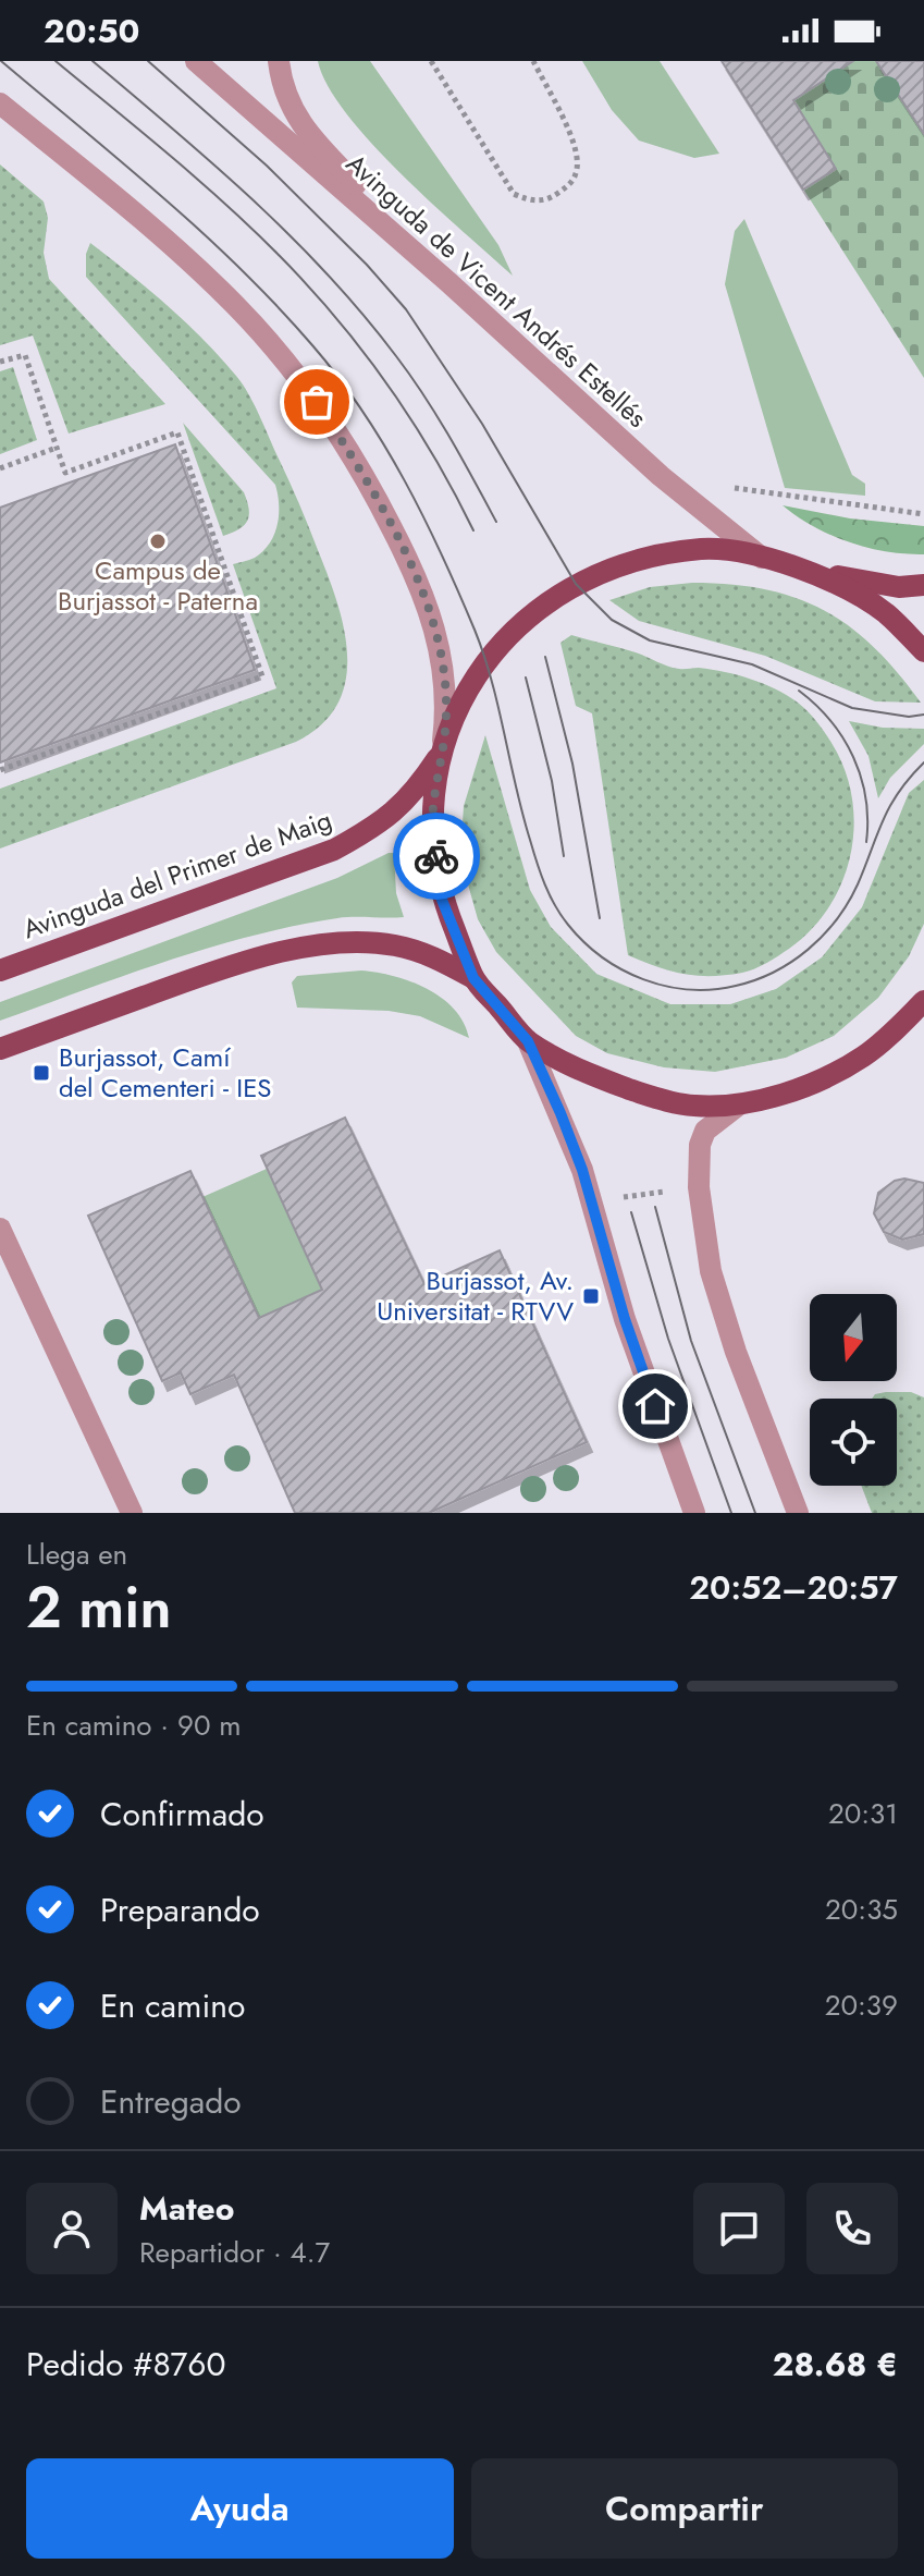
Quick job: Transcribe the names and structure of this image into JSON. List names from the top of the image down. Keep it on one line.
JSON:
{"streets":{"main road":["Avinguda del Primer de Maig"],"street":["Avinguda de Vicent Andrés Estellés"]},"places":{"other":["Campus de Burjassot - Paterna"],"transit":["Burjassot, Camí del Cementeri - IES","Burjassot, Av. Universitat - RTVV"]},"north":"bottom","page":{"status":"20:50","heading":["2 min","Llega en","20:52–20:57"],"panel":["Mateo","Repartidor · 4.7","Pedido #8760","28.68 €"],"bar":"En camino · 90 m","list":[["Confirmado","20:31"],["Preparando","20:35"],["En camino","20:39"],"Entregado"],"buttons":["Ayuda","Compartir"]}}
